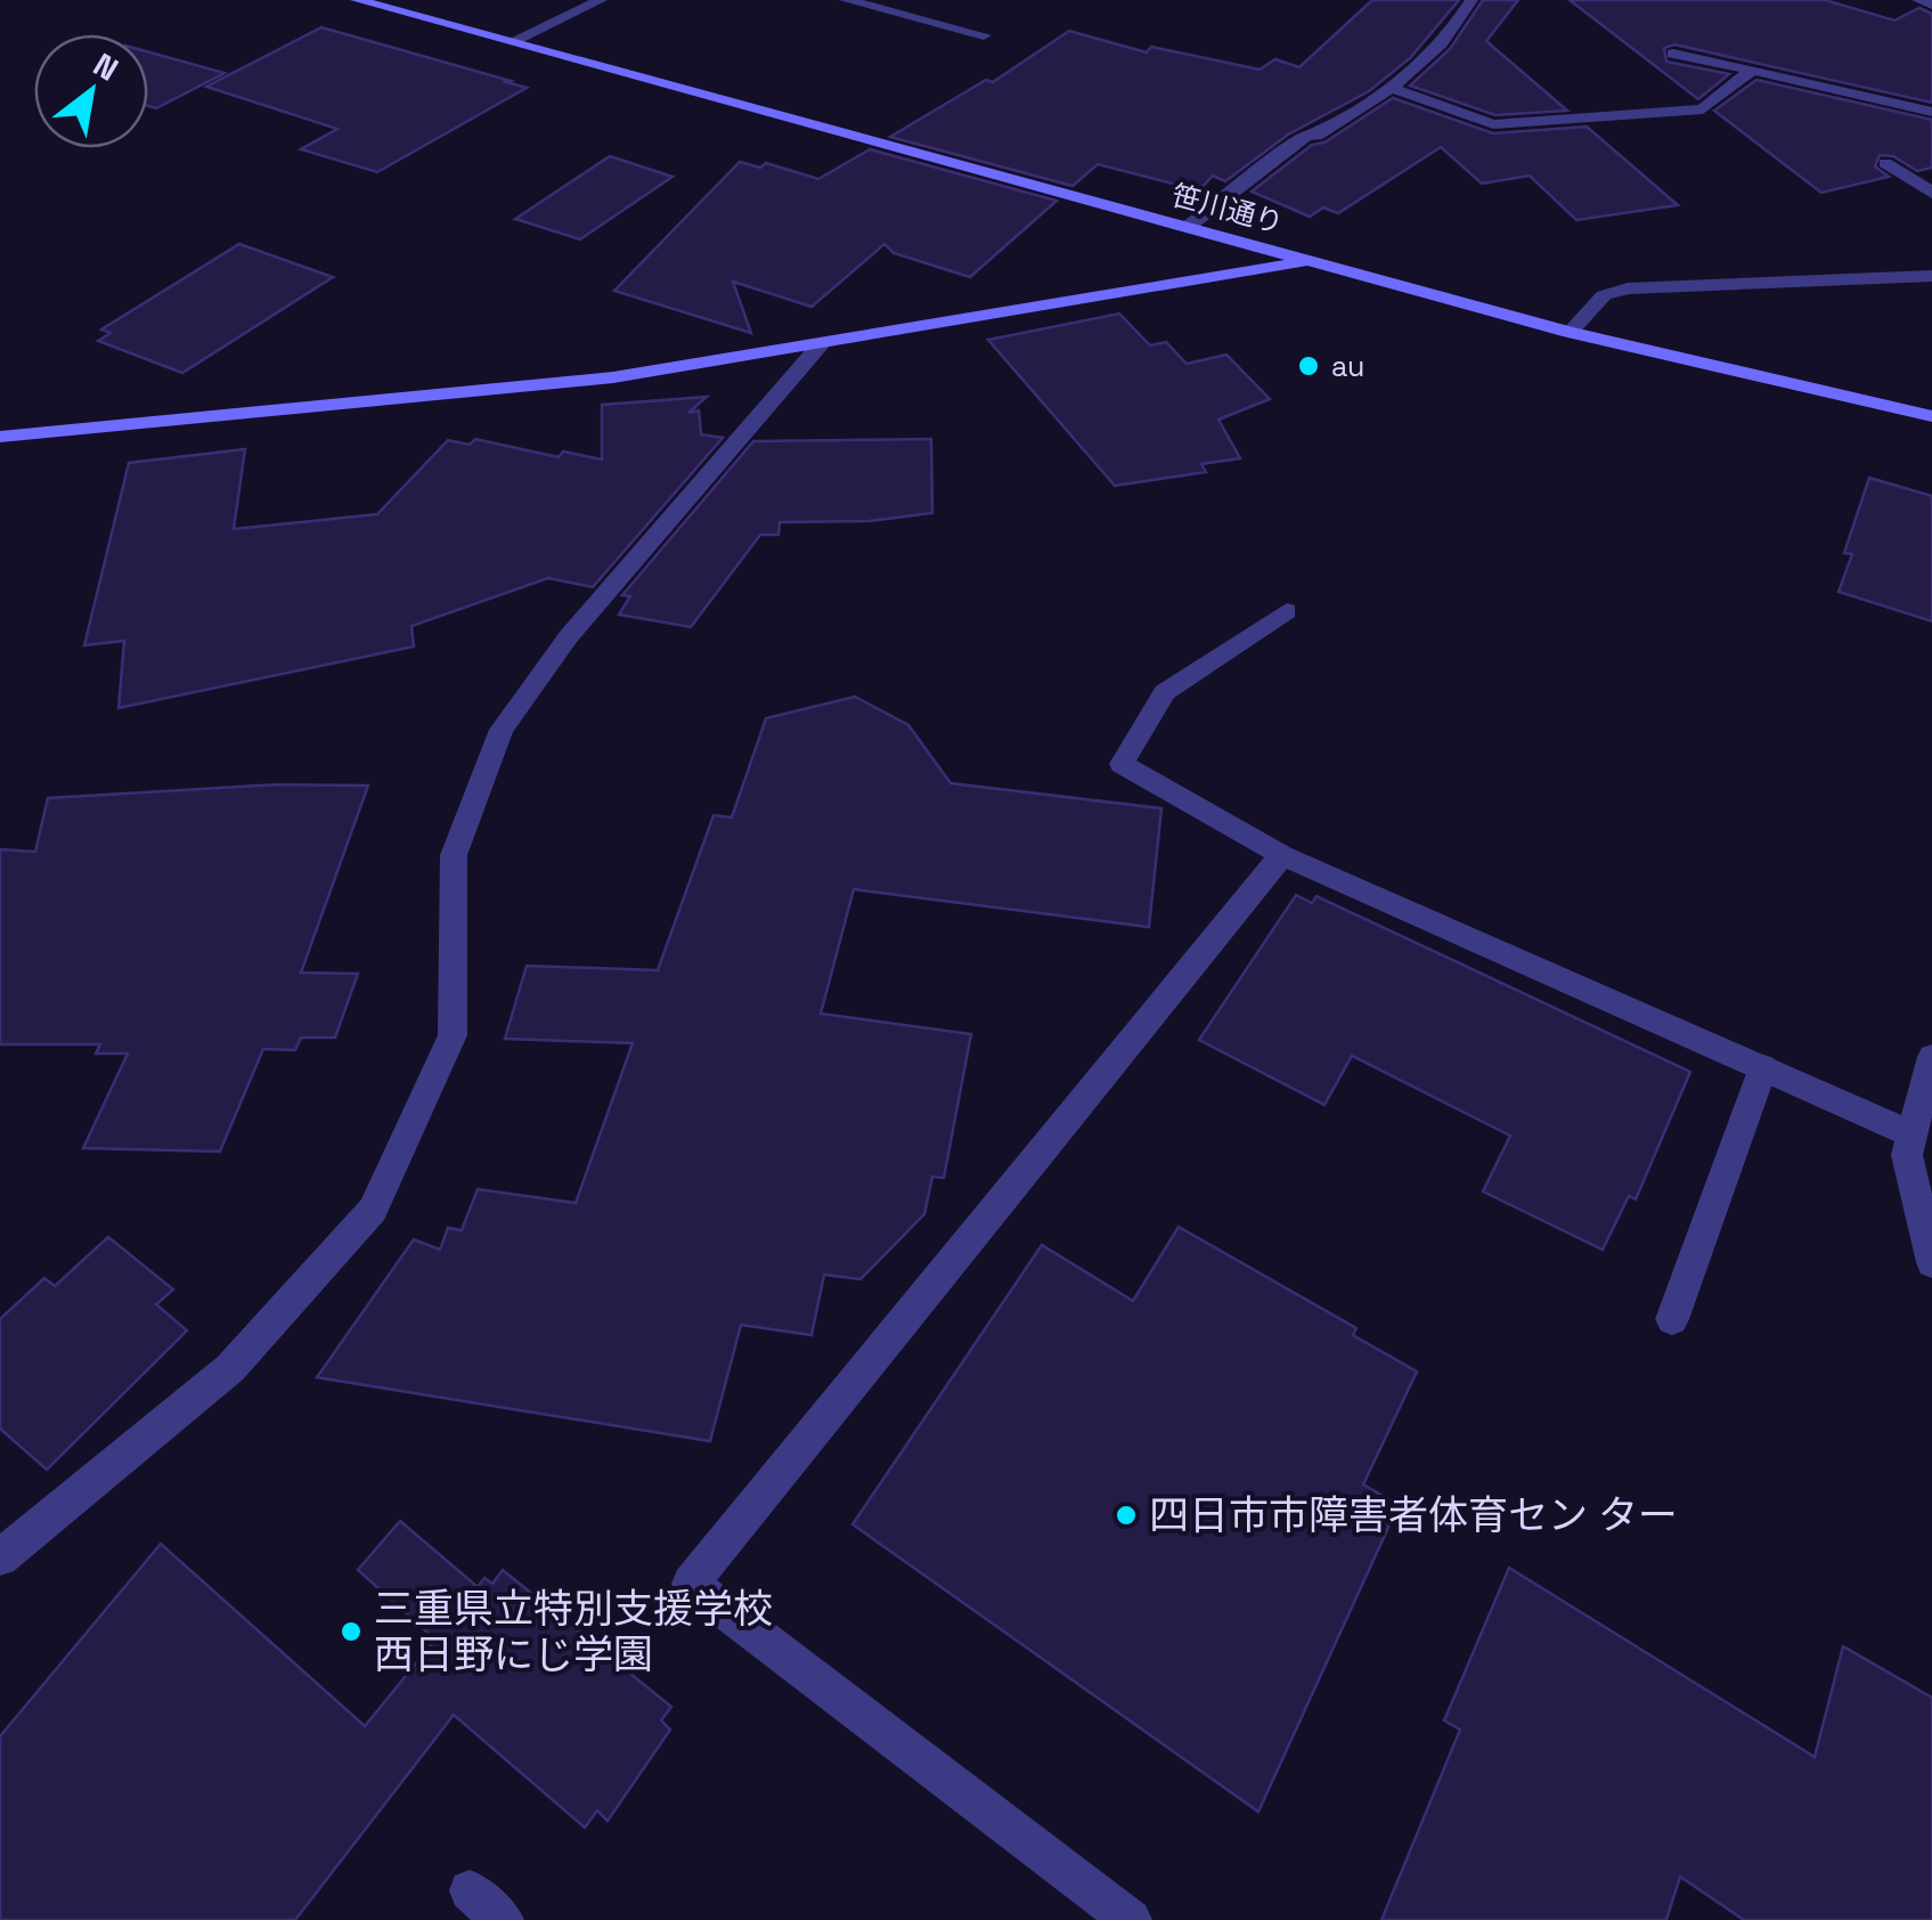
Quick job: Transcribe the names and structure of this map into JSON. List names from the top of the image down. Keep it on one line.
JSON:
{"streets":{"street":["笹川通り"]},"places":["au","四日市市障害者体育セン ター","三重県立特別支援学校 西日野にじ学園"],"north":"top right"}
